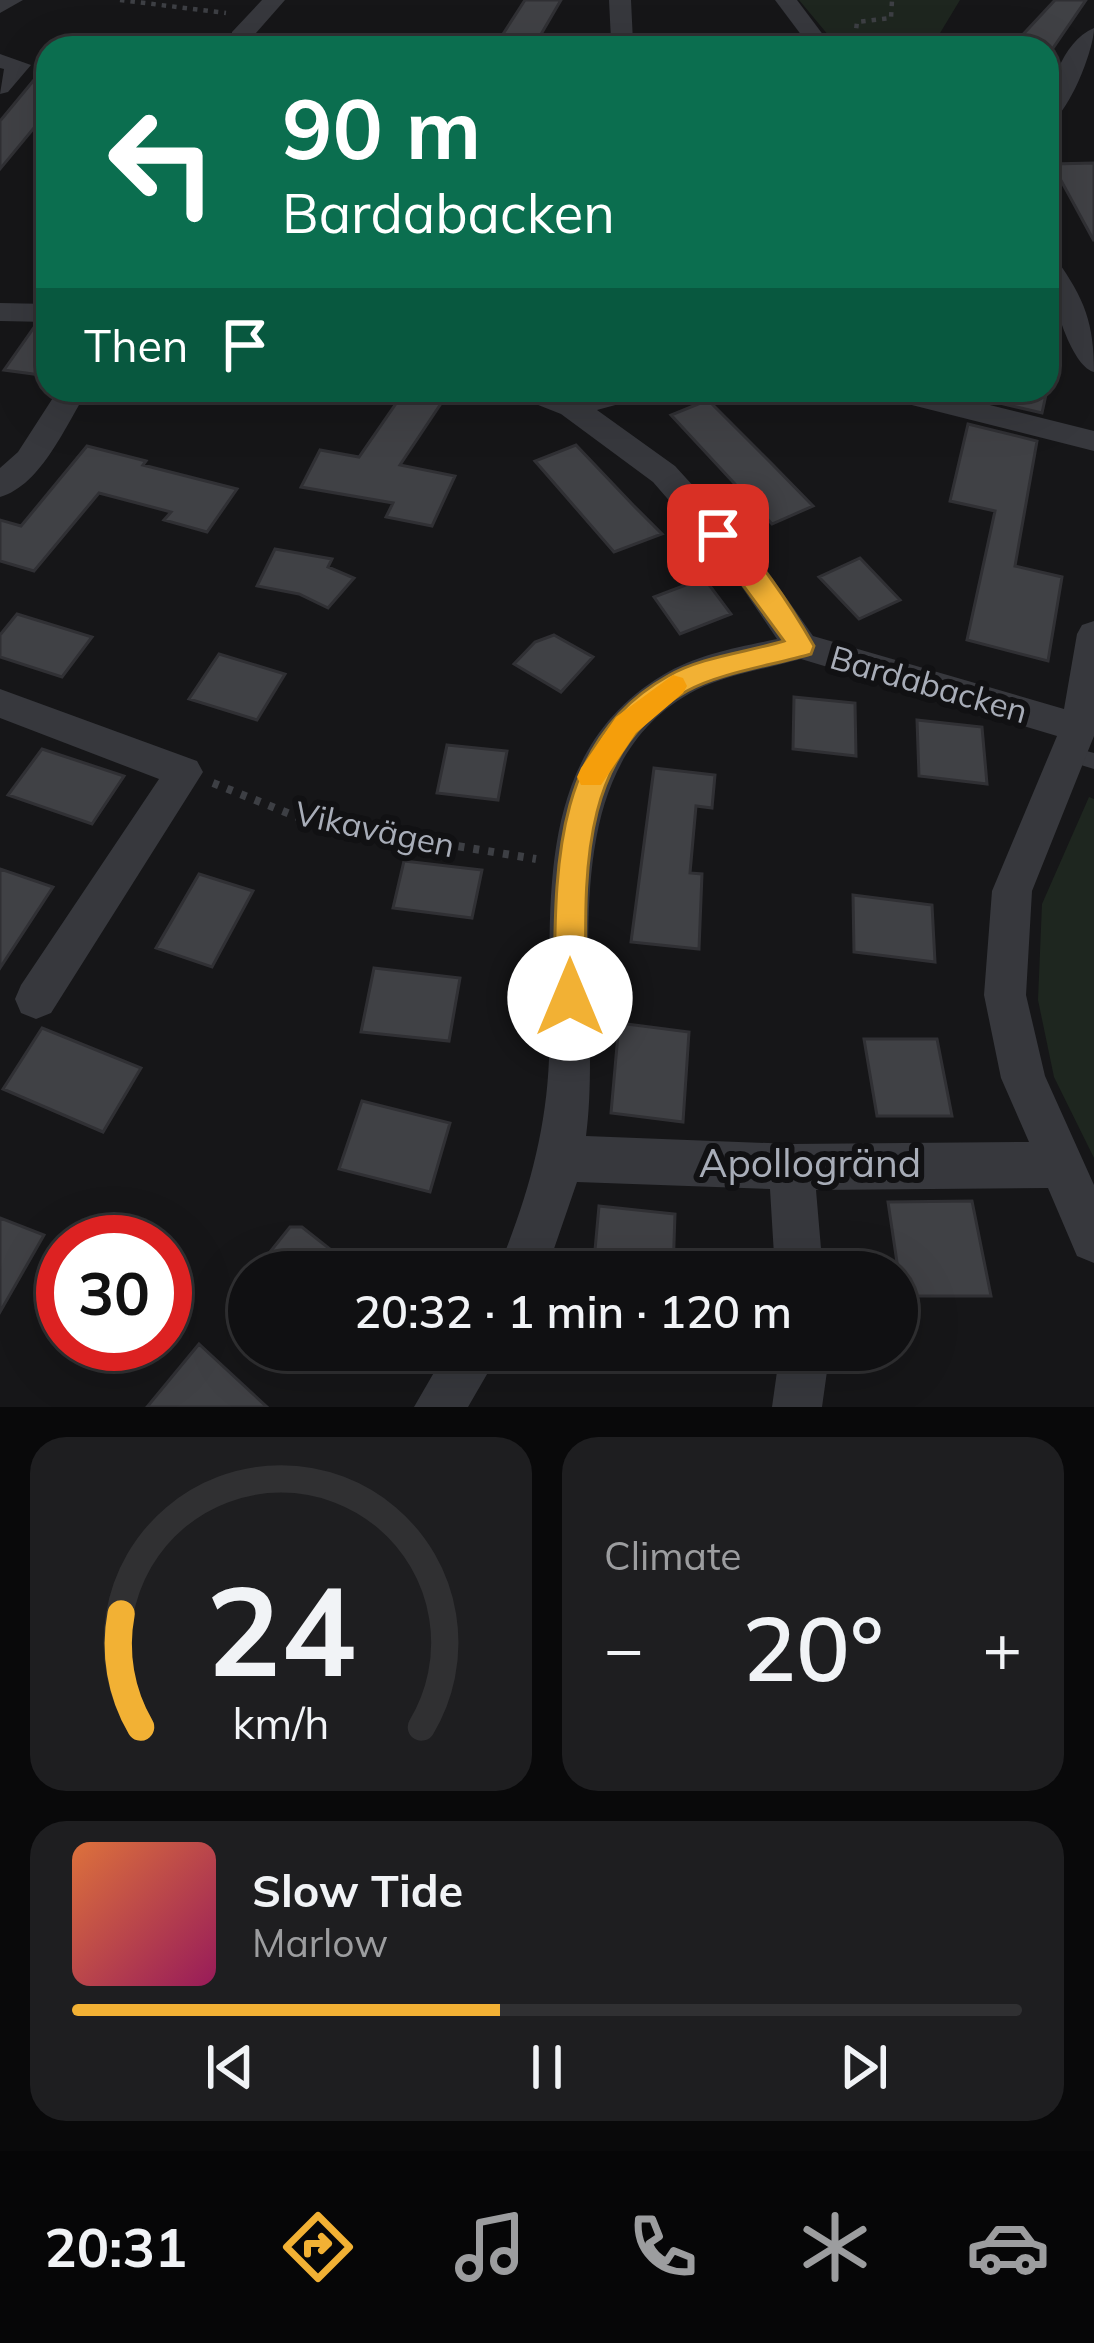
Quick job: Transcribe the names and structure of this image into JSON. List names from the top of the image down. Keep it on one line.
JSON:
{"streets":{"street":["Bardabacken","Apollogränd"],"path":["Vikavägen"]},"page":{"turn":["90 m","Bardabacken"],"then":"Then","limit":"30","trip":"20:32 · 1 min · 120 m","tile":"Climate","heat":["−","20°","+"],"song":["Slow Tide","Marlow"],"tabs":"20:31","gauge":["24","km/h"]}}
